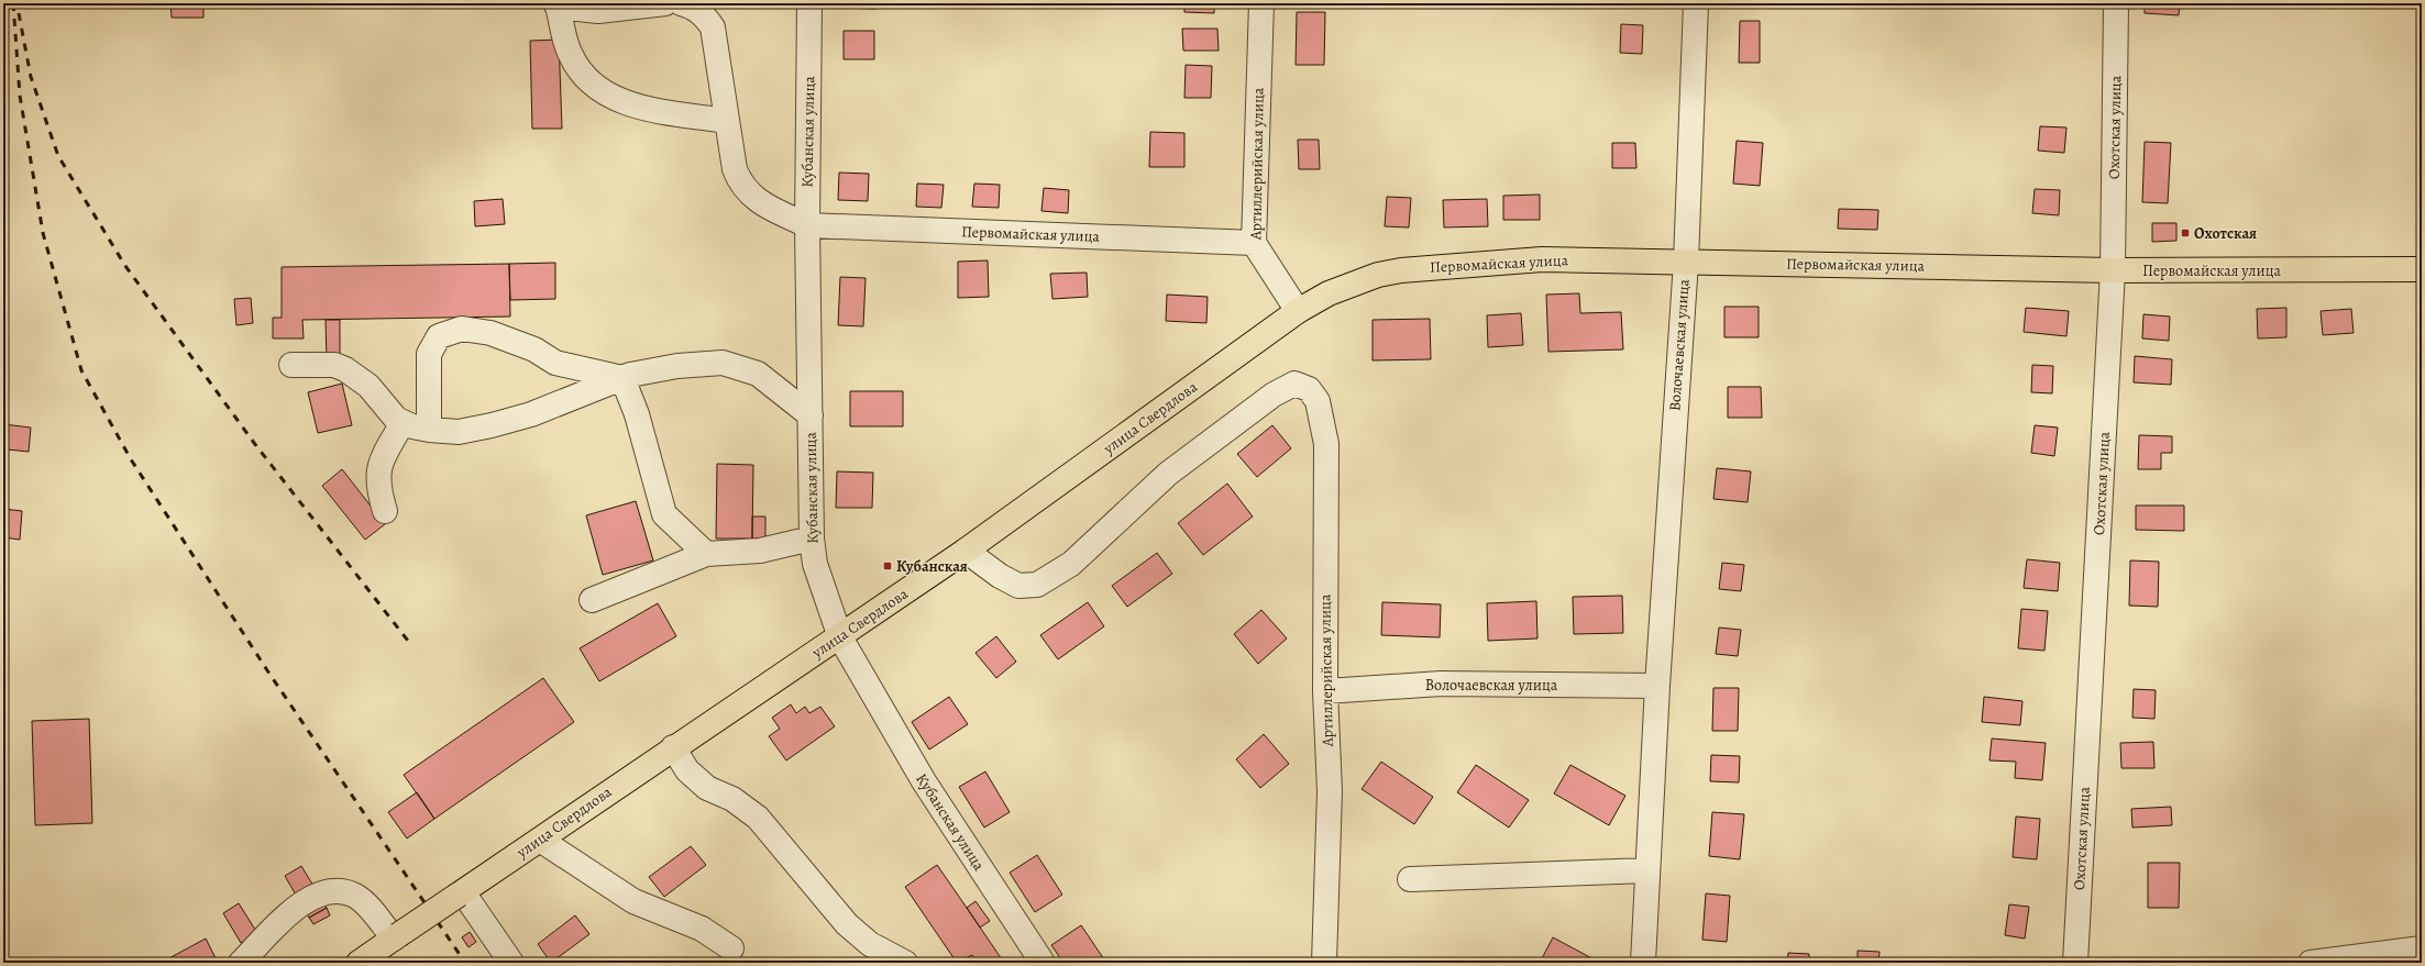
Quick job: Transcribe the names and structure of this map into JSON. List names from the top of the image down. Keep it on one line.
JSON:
{"streets":{"main road":["Первомайская улица","улица Свердлова"],"street":["Охотская улица","Кубанская улица","Артиллерийская улица","Волочаевская улица"]},"crossings":[["Охотская улица","Первомайская улица"],["Кубанская улица","Первомайская улица"],["Кубанская улица","улица Свердлова"],["Артиллерийская улица","Первомайская улица"],["Артиллерийская улица","Волочаевская улица"],["Артиллерийская улица","улица Свердлова"],["Первомайская улица","Волочаевская улица"],["Первомайская улица","улица Свердлова"]],"places":{"transit":["Охотская","Кубанская"]}}
